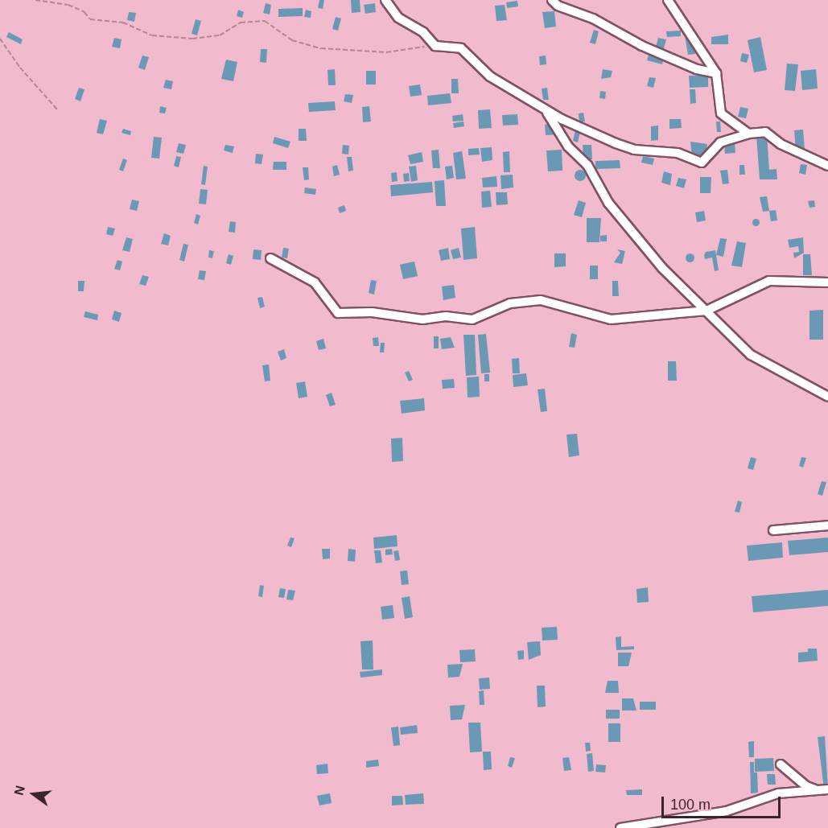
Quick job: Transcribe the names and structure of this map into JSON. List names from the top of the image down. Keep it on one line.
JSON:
{"scale_bar":"100 m","north":"left"}
